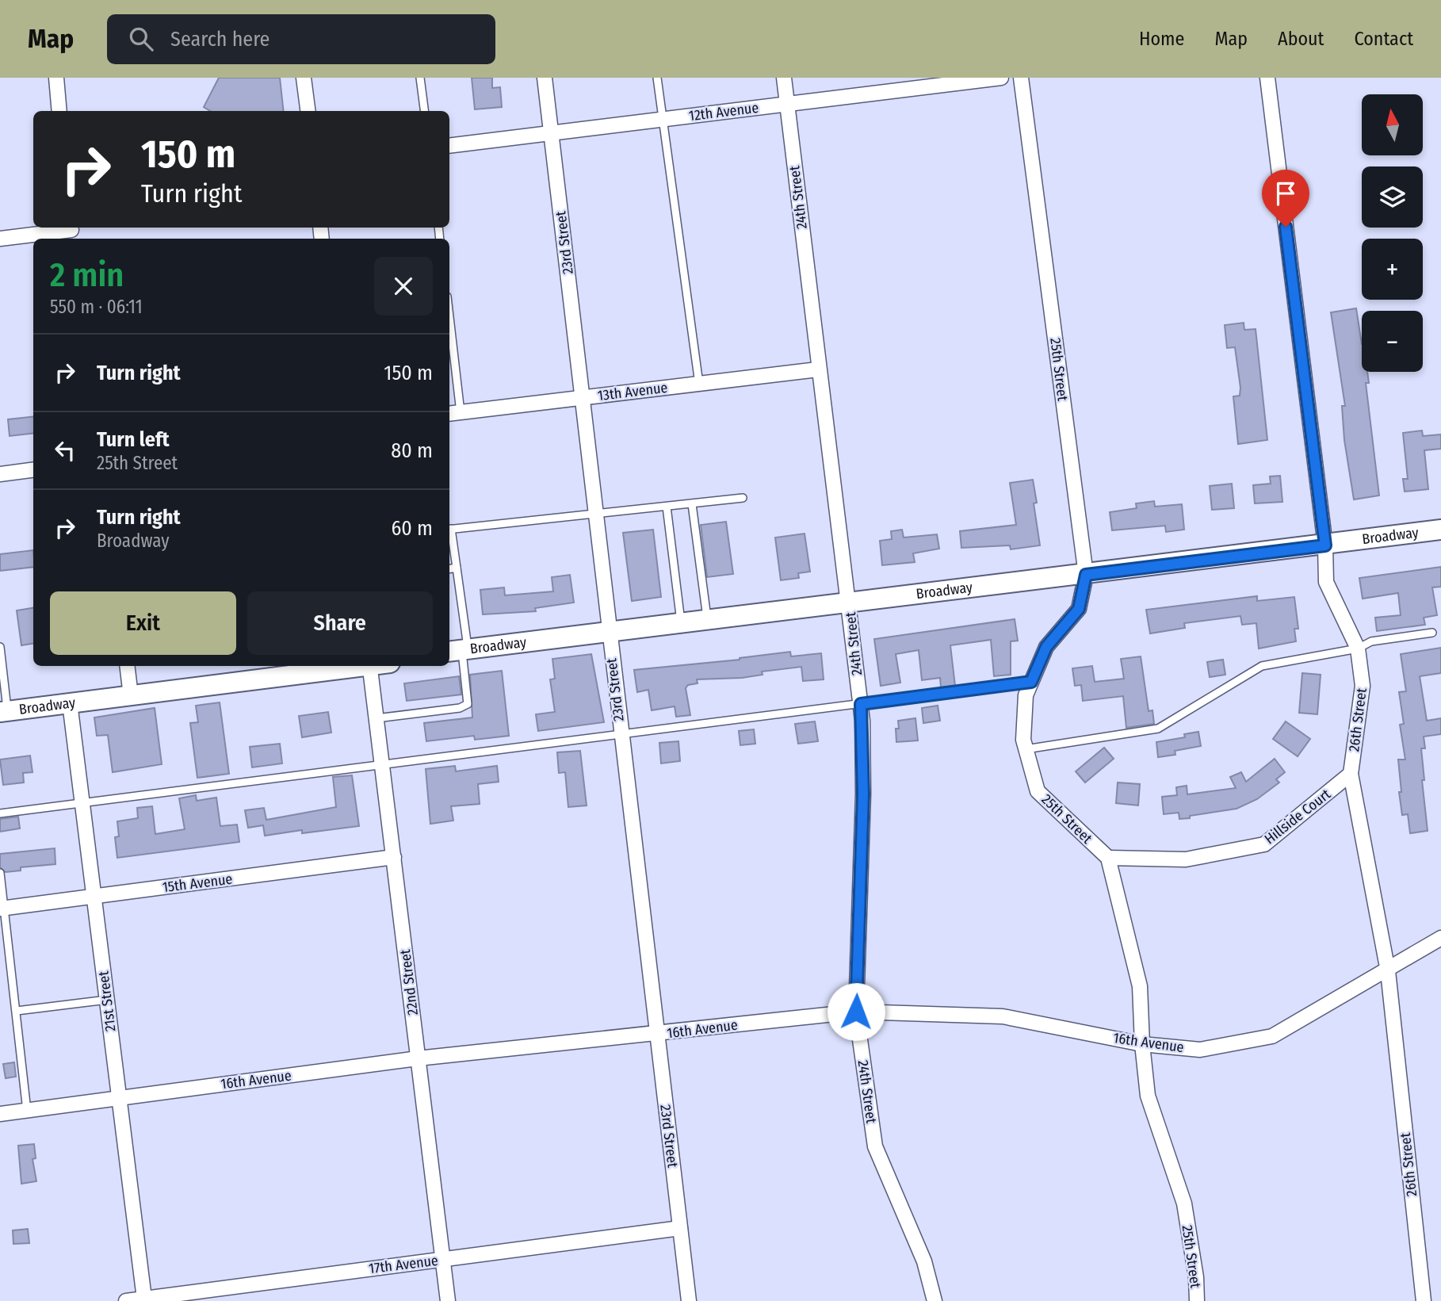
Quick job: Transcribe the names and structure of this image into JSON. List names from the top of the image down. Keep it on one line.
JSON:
{"streets":{"main road":["Broadway"],"street":["12th Avenue","24th Street","23rd Street","25th Street","13th Avenue","26th Street","Hillside Court","15th Avenue","22nd Street","21st Street","16th Avenue","17th Avenue"]},"crossings":[["12th Avenue","24th Street"],["12th Avenue","23rd Street"],["24th Street","13th Avenue"],["24th Street","Broadway"],["24th Street","16th Avenue"],["23rd Street","13th Avenue"],["23rd Street","Broadway"],["23rd Street","16th Avenue"],["23rd Street","17th Avenue"],["25th Street","Broadway"],["25th Street","Hillside Court"],["25th Street","16th Avenue"],["Broadway","26th Street"],["Broadway","21st Street"],["26th Street","Hillside Court"],["26th Street","16th Avenue"],["15th Avenue","22nd Street"],["15th Avenue","21st Street"],["22nd Street","16th Avenue"],["22nd Street","17th Avenue"],["21st Street","16th Avenue"],["21st Street","17th Avenue"]],"north":"top","page":{"header":"Map","search":"Search here","nav":["Home","Map","About","Contact"],"map_buttons":["+","−"],"turn":["150 m","Turn right"],"heading":["2 min","550 m · 06:11"],"list":[{"name":"Turn right","value":"150 m"},{"name":"Turn left","note":"25th Street","value":"80 m"},{"name":"Turn right","note":"Broadway","value":"60 m"}],"buttons":["Exit","Share"]}}
